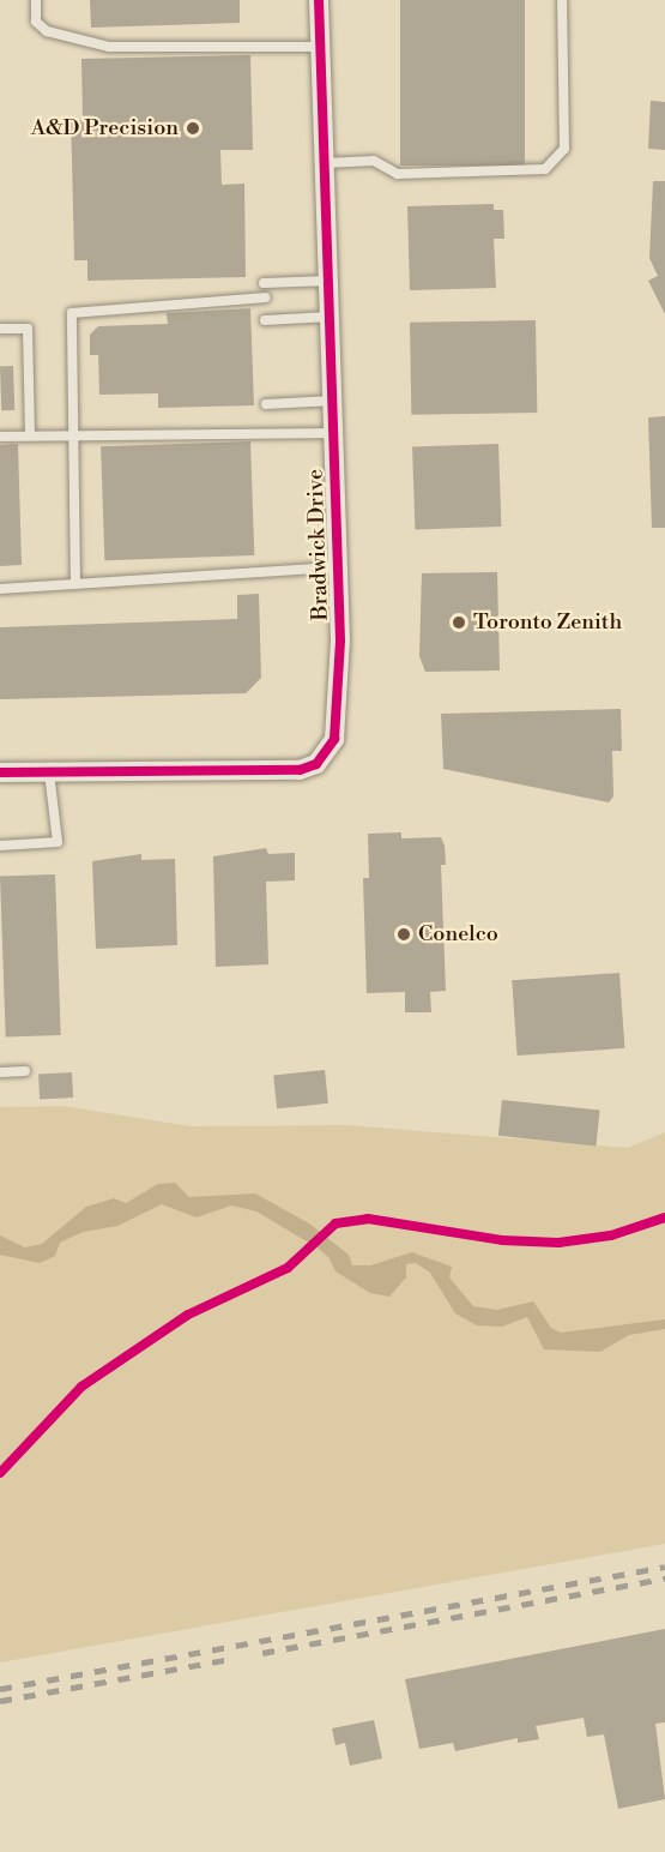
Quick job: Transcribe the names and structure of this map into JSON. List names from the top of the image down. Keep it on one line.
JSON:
{"streets":{"street":["Bradwick Drive"]},"places":["A&D Precision","Toronto Zenith","Conelco"]}
